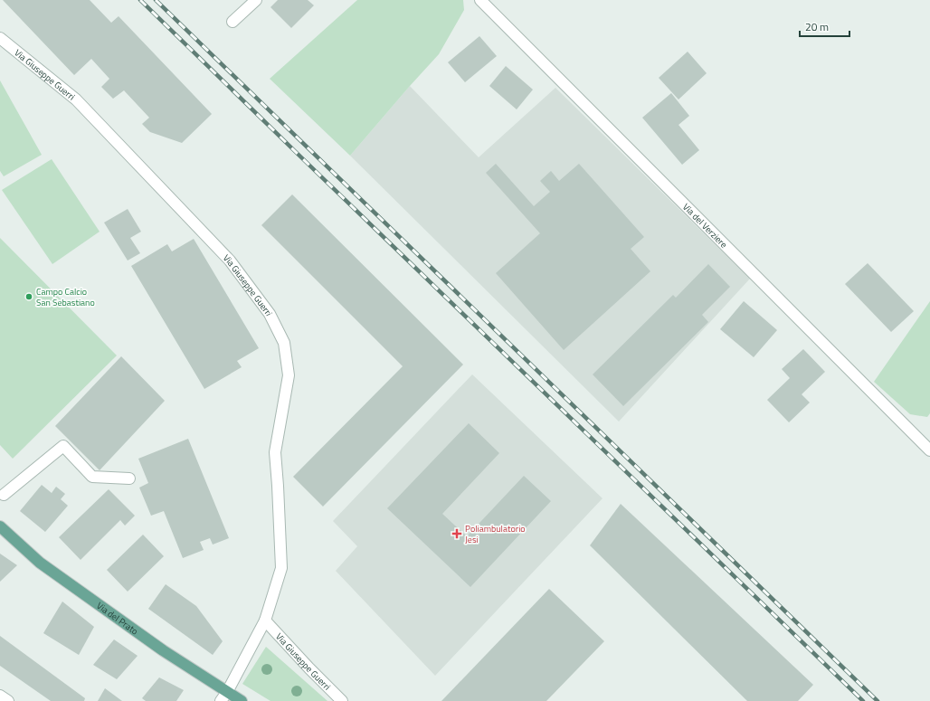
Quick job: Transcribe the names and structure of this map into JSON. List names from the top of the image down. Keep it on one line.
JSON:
{"streets":{"main road":["Via del Prato"],"street":["Via Giuseppe Guerri","Via del Verziere"]},"crossings":[["Via Giuseppe Guerri","Via del Prato"]],"places":{"other":["Campo Calcio San Sebastiano"],"health":["Poliambulatorio Jesi"]},"scale_bar":"20 m"}
